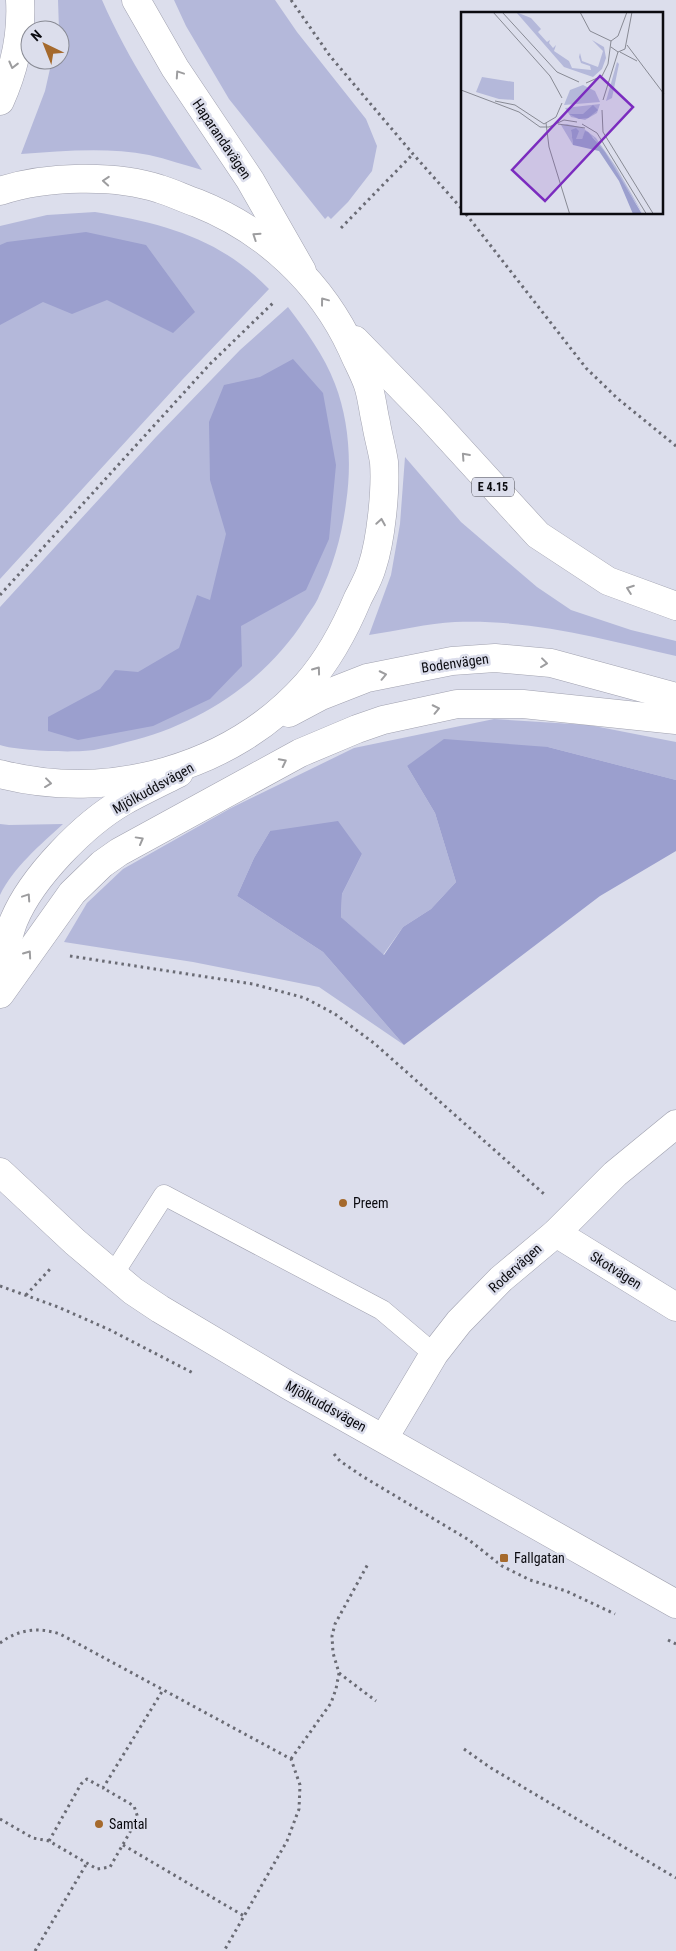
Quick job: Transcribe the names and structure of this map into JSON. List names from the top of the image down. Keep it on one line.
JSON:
{"streets":{"street":["Haparandavägen","E 4.15","Bodenvägen","Mjölkuddsvägen","Rodervägen","Skotvägen"]},"crossings":[["Mjölkuddsvägen","Rodervägen"],["Rodervägen","Skotvägen"]],"one_way":["Haparandavägen","Bodenvägen"],"places":{"other":["Preem","Samtal"],"transit":["Fallgatan"]},"north":"top left"}
